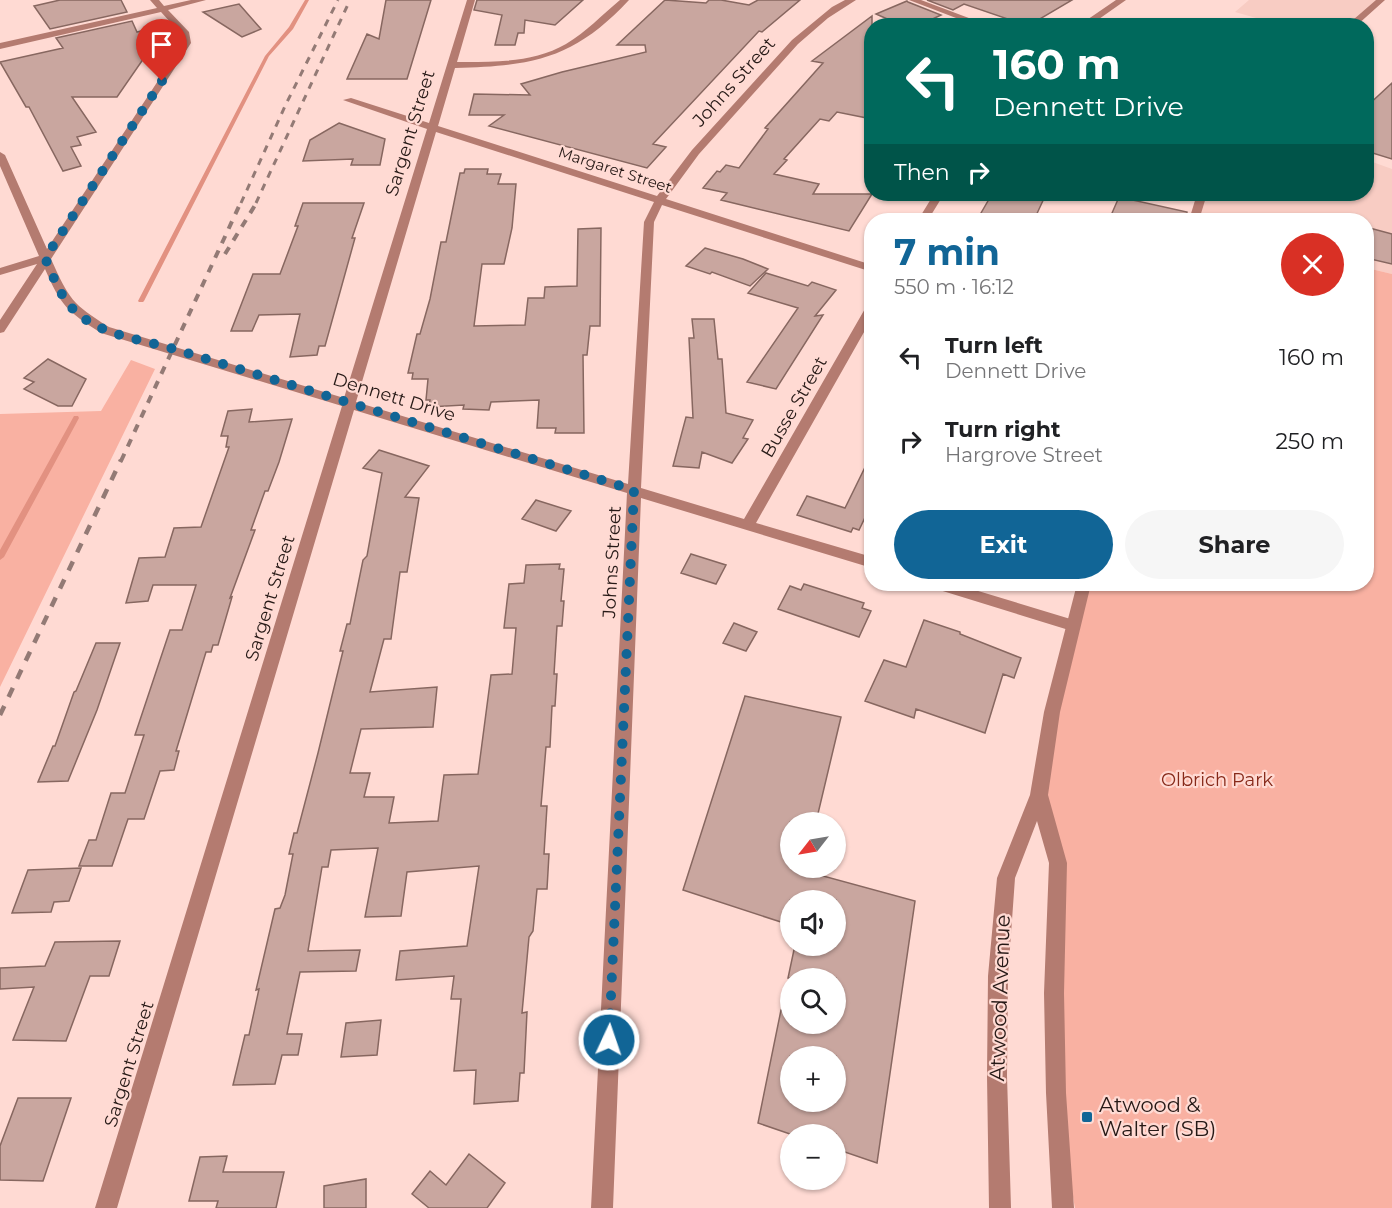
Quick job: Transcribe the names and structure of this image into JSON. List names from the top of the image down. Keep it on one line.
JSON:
{"streets":{"street":["Johns Street","Sargent Street","Margaret Street","Dennett Drive","Busse Street","Atwood Avenue"]},"crossings":[["Johns Street","Margaret Street"],["Johns Street","Dennett Drive"],["Sargent Street","Margaret Street"],["Sargent Street","Dennett Drive"],["Dennett Drive","Busse Street"]],"parks":["Olbrich Park"],"places":{"transit":["Atwood & Walter (SB)"]},"north":"bottom left","page":{"turn":["160 m","Dennett Drive"],"then":"Then","heading":["7 min","550 m · 16:12"],"list":[{"name":"Turn left","note":"Dennett Drive","value":"160 m"},{"name":"Turn right","note":"Hargrove Street","value":"250 m"}],"buttons":["Exit","Share"],"map_buttons":["+","−"]}}
